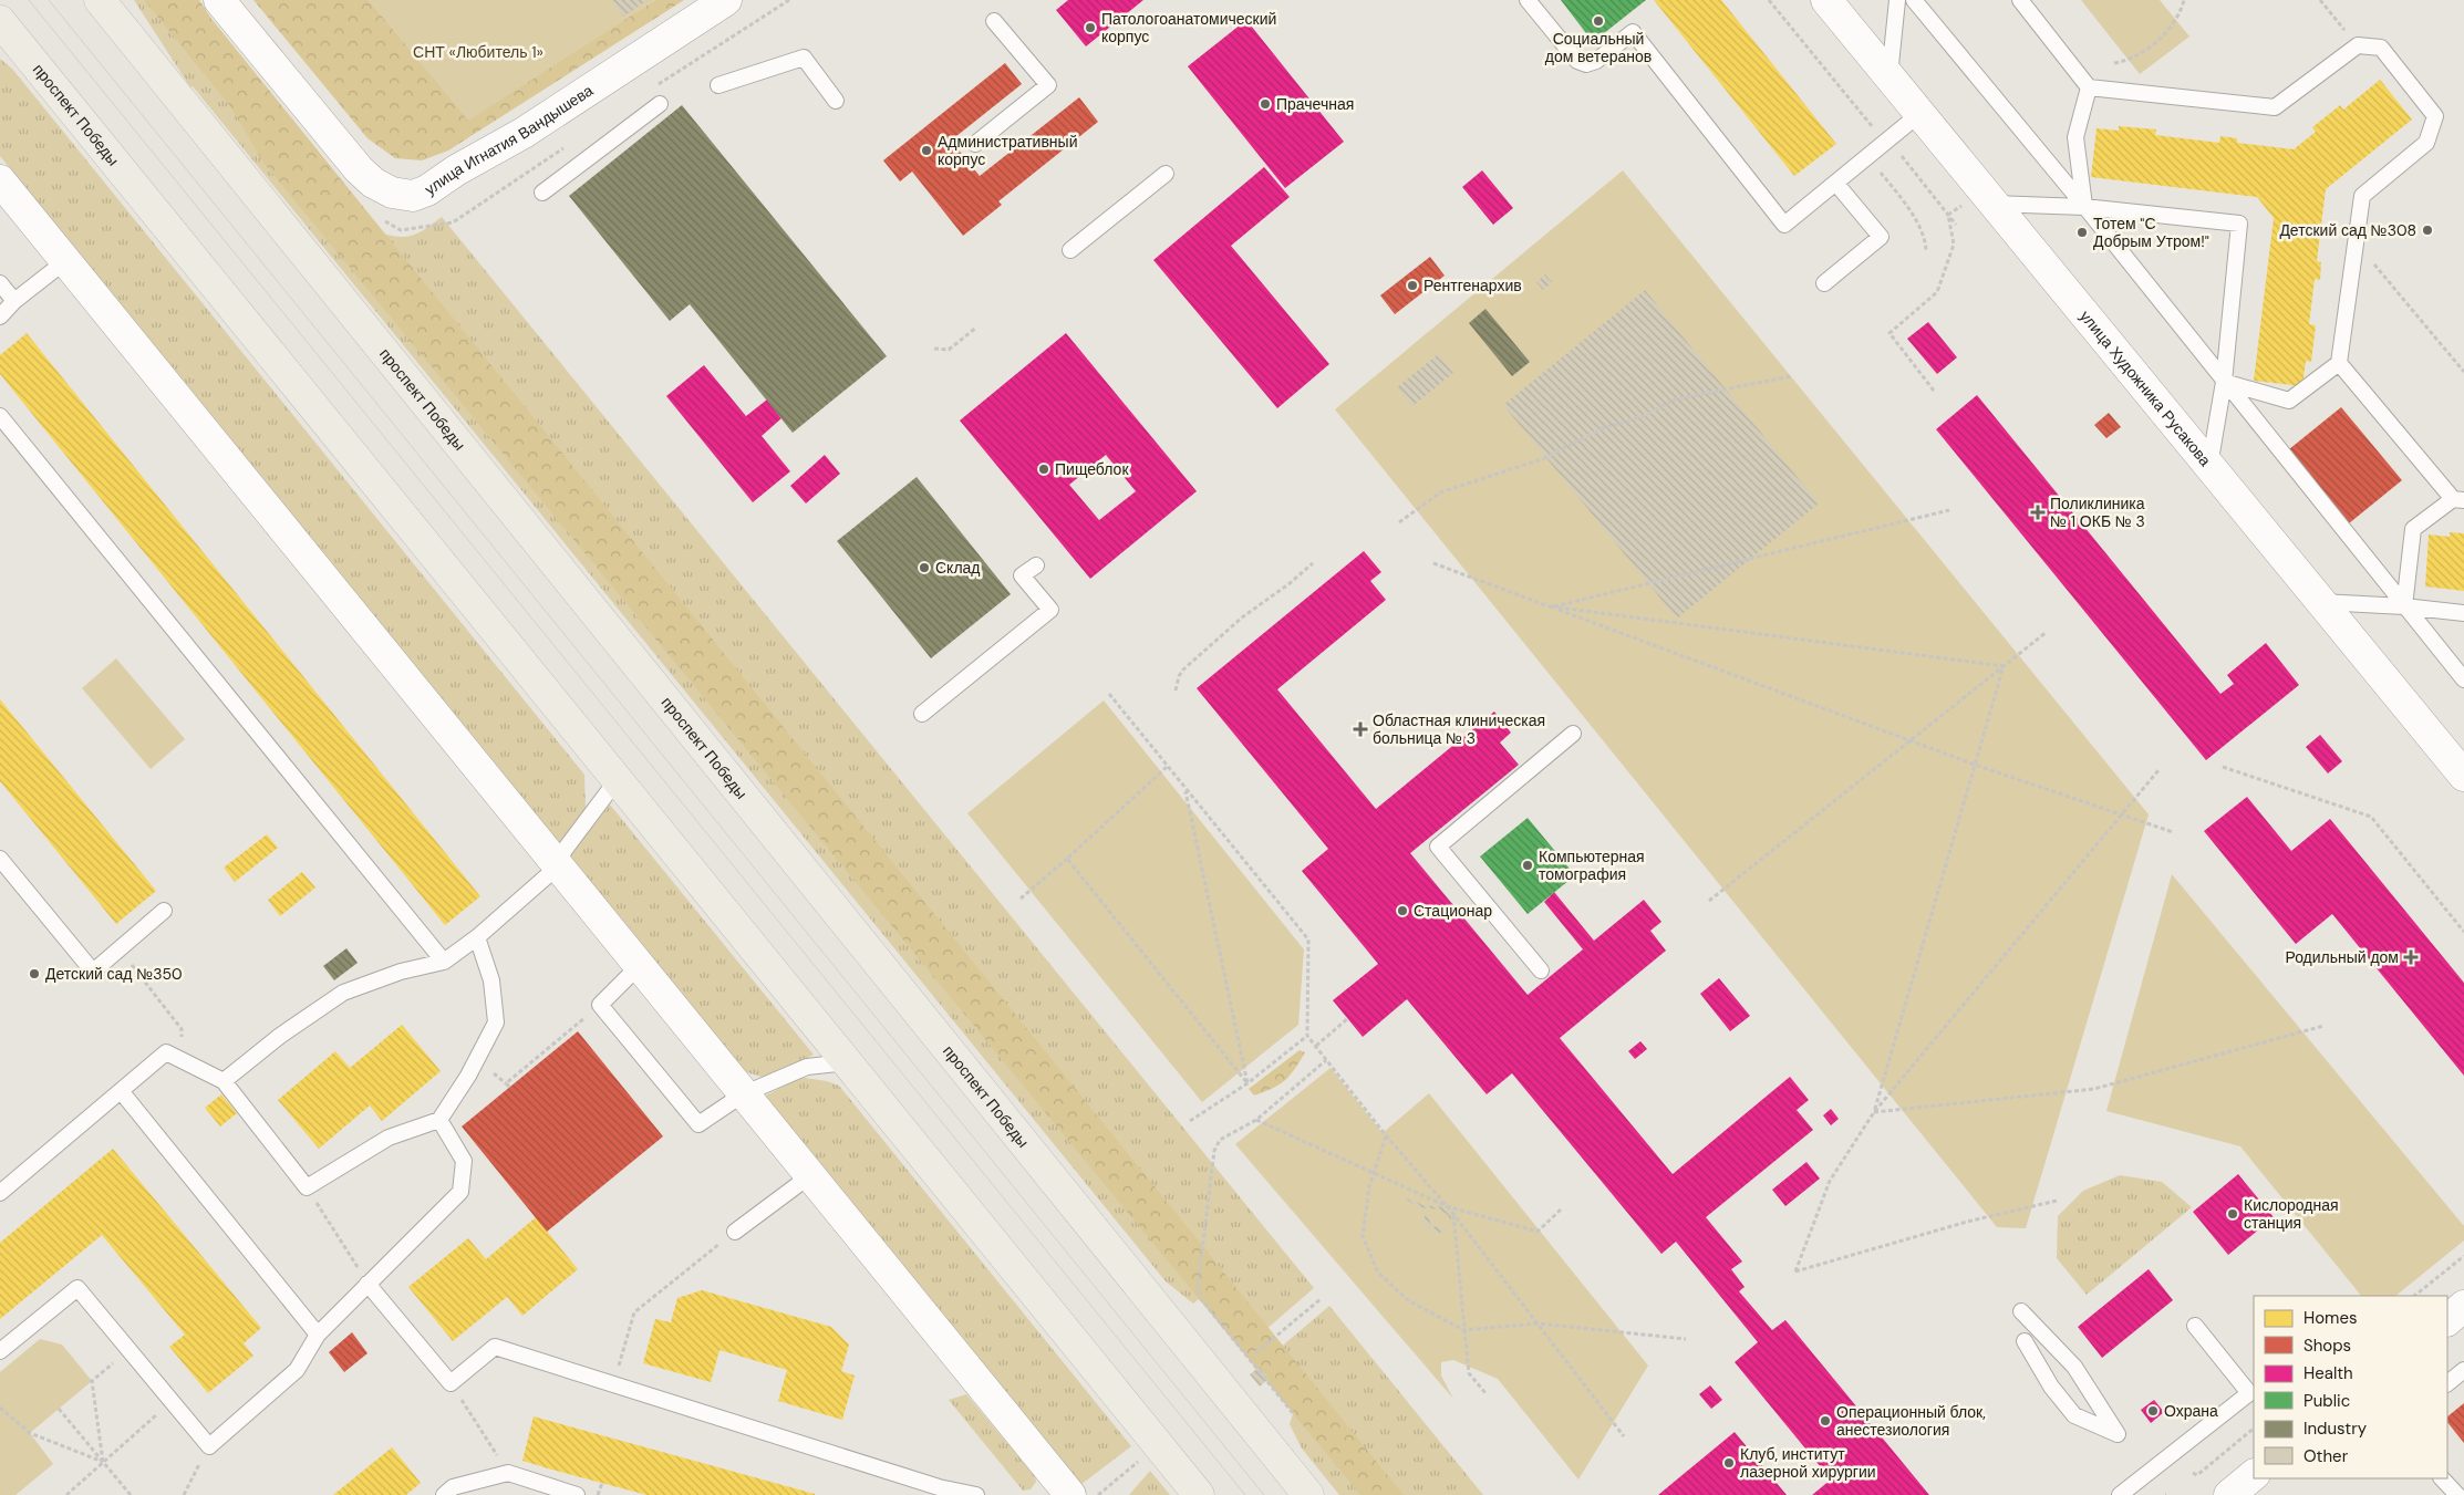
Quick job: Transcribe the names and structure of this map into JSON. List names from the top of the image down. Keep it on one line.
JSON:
{"streets":{"main road":["проспект Победы"],"street":["улица Игнатия Вандышева","улица Художника Русакова"]},"parks":["СНТ «Любитель 1»"],"places":{"other":["Социальный дом ветеранов","Патологоанатомический корпус","Прачечная","Административный корпус","Детский сад №308","Тотем \"С Добрым Утром!\"","Рентгенархив","Пищеблок","Склад","Компьютерная томография","Стационар","Детский сад №350","Кислородная станция","Охрана","Операционный блок, анестезиология","Клуб, институт лазерной хирургии"],"health":["Поликлиника № 1 ОКБ № 3","Областная клиническая больница № 3","Родильный дом"]},"legend":["Homes","Shops","Health","Public","Industry","Other"]}
